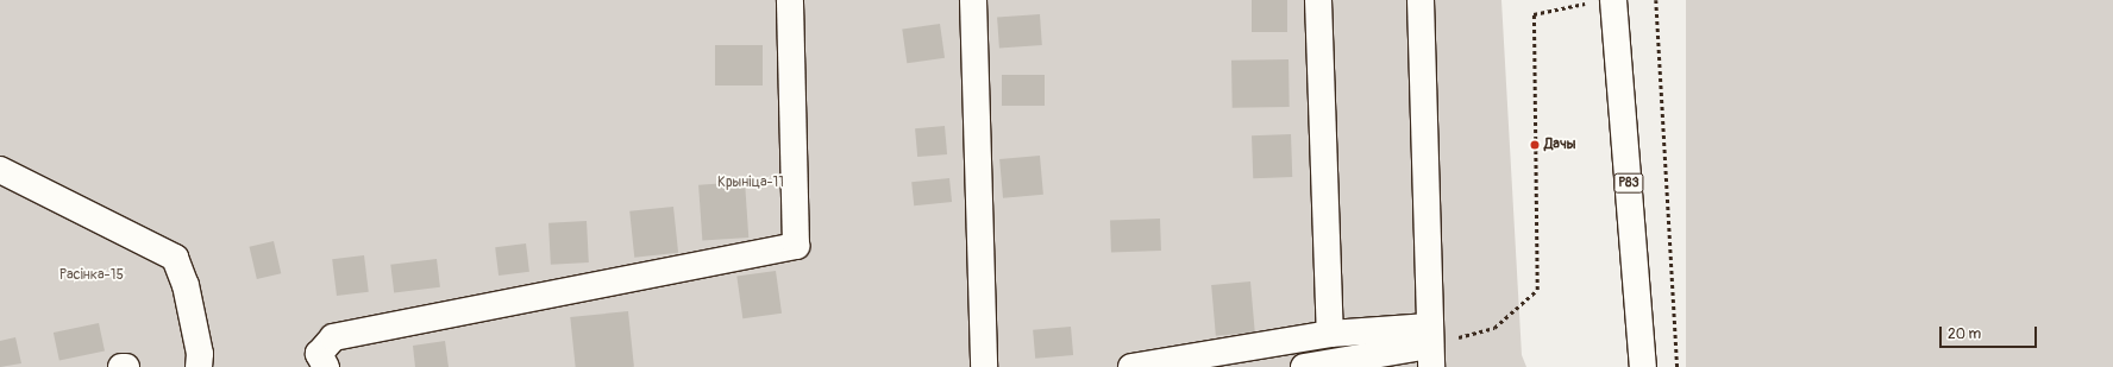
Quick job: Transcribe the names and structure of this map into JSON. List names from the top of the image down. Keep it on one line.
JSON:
{"streets":{"main road":["Р83"]},"parks":["Крыніца-11","Расінка-15"],"places":["Дачы"],"scale_bar":"20 m"}
